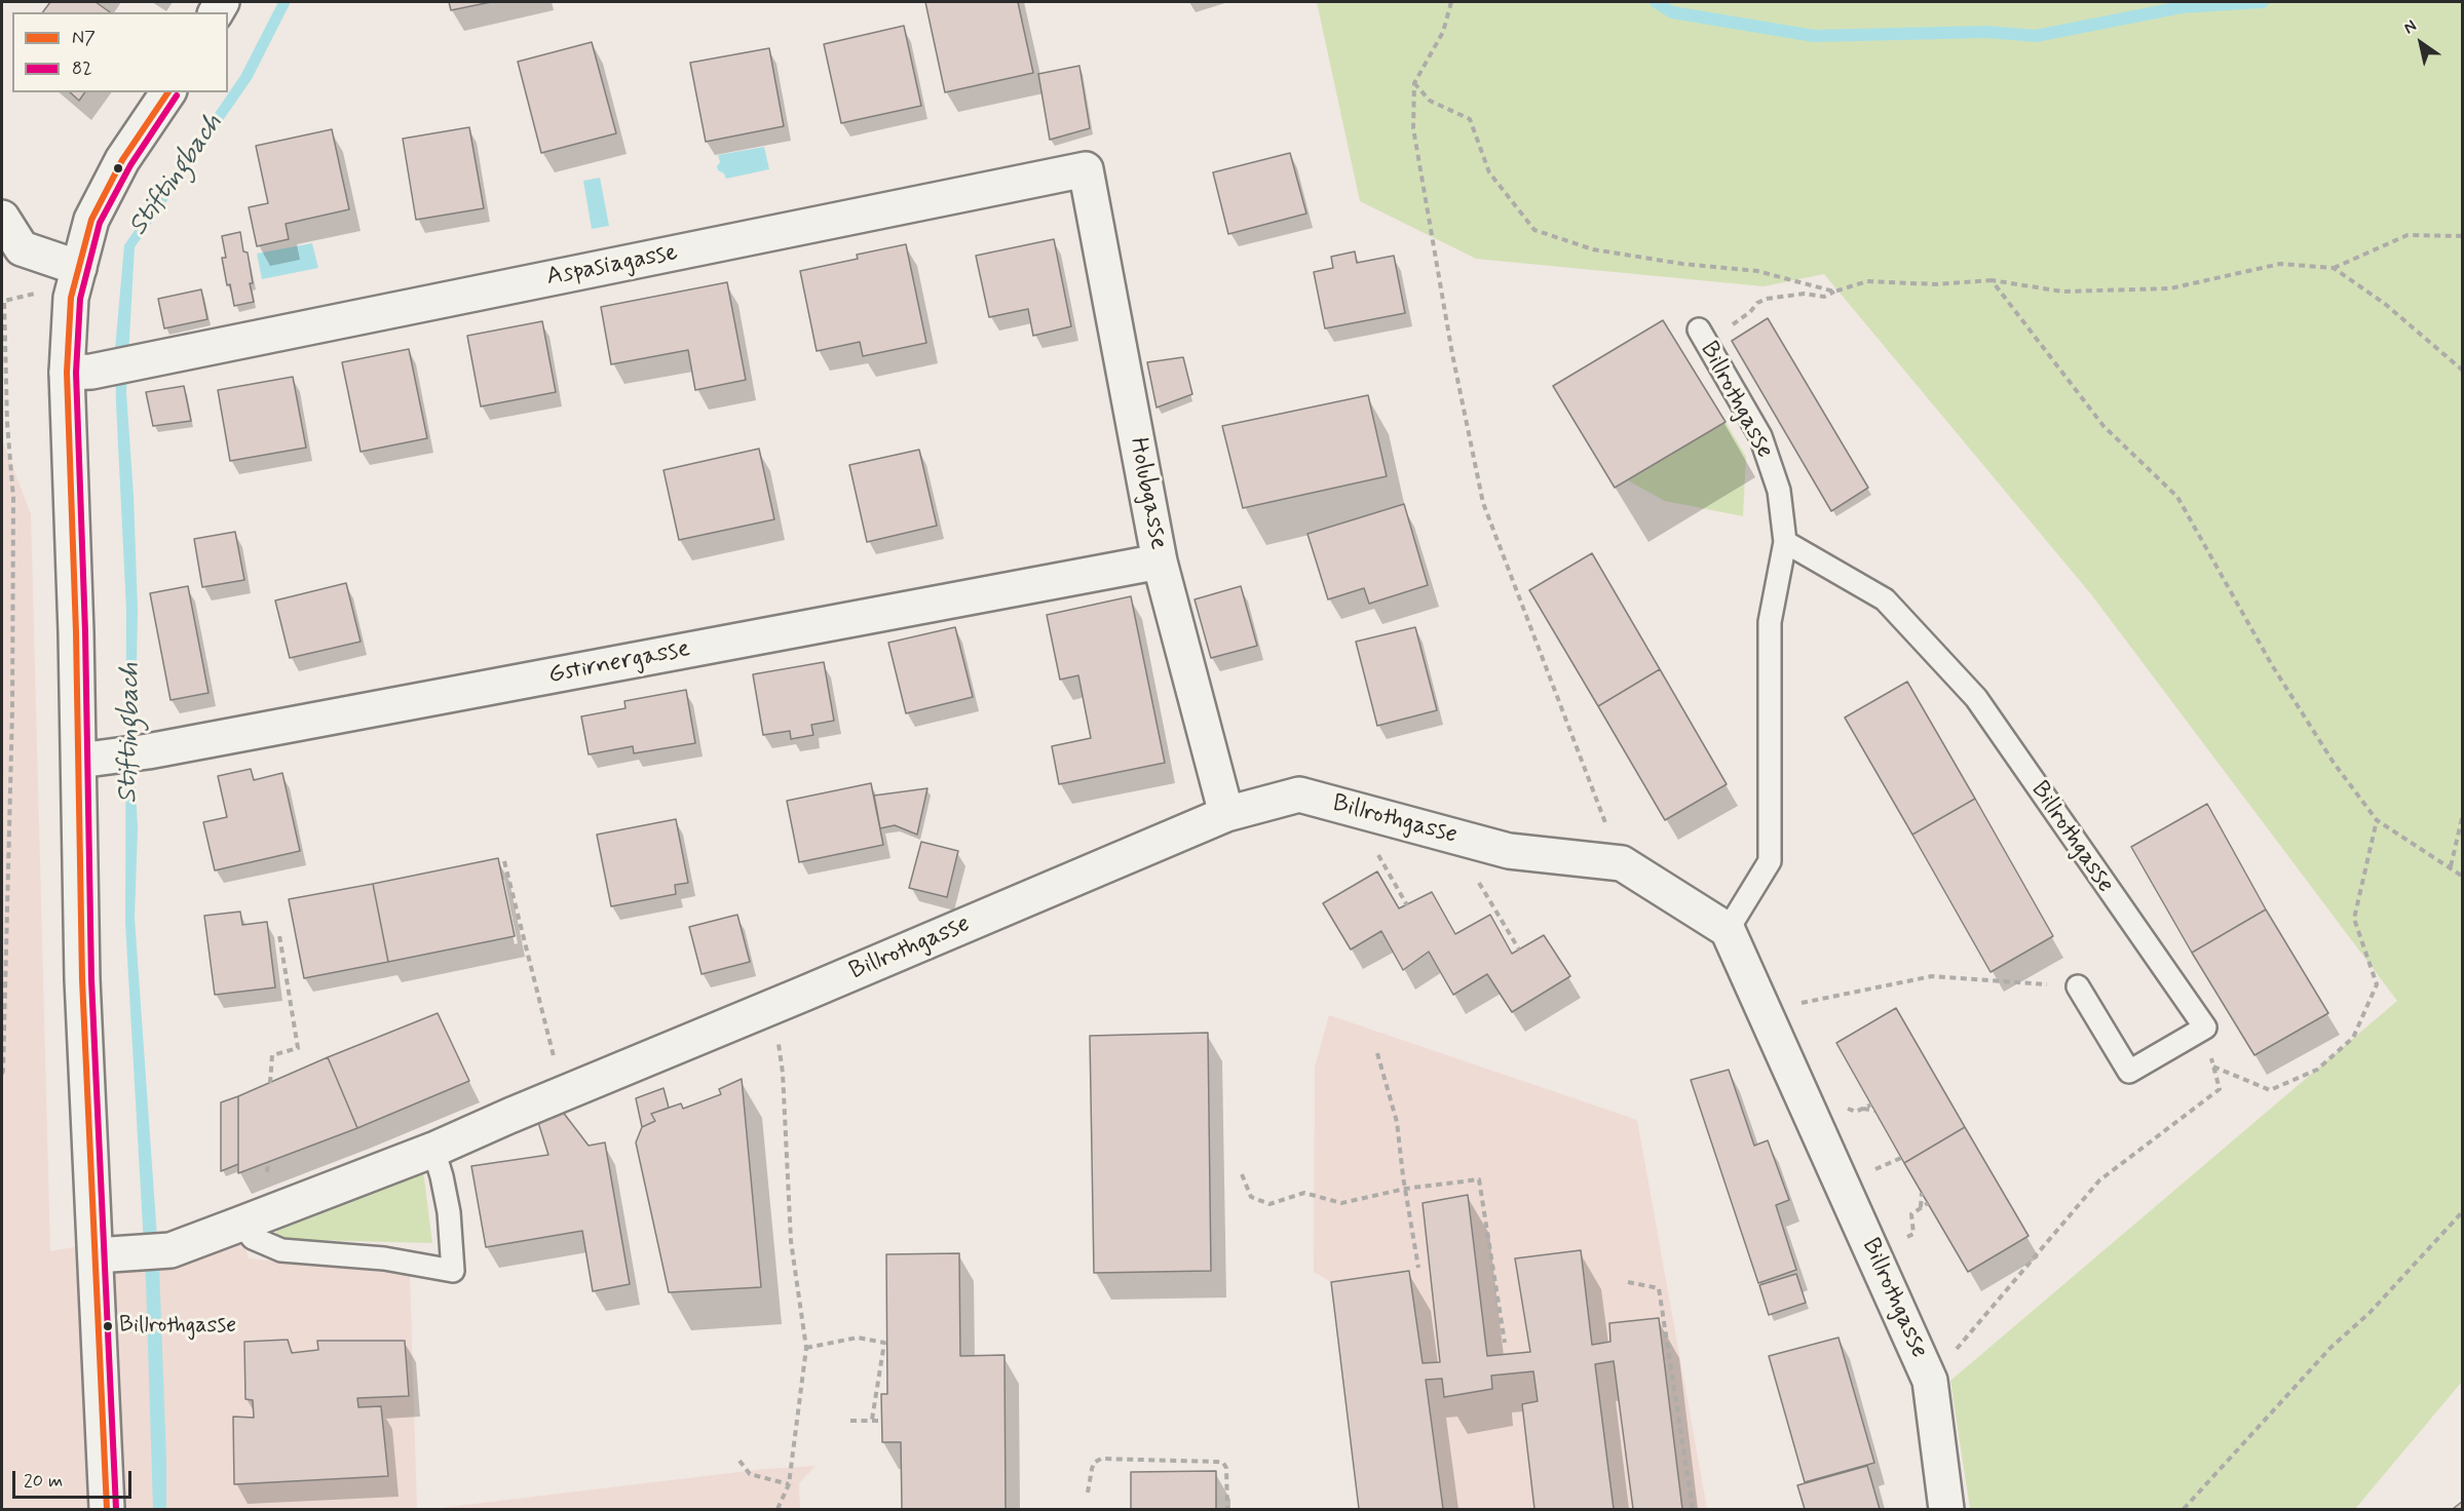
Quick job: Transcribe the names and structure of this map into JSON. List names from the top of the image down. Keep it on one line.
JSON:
{"streets":{"street":["Aspasiagasse","Billrothgasse","Holubgasse","Gstirnergasse"]},"crossings":[["Aspasiagasse","Holubgasse"],["Billrothgasse","Holubgasse"],["Holubgasse","Gstirnergasse"]],"water":["Stiftingbach"],"places":["Billrothgasse"],"lines":["transit line N7","transit line 82"],"legend":["N7","82"],"scale_bar":"20 m","north":"top left"}
